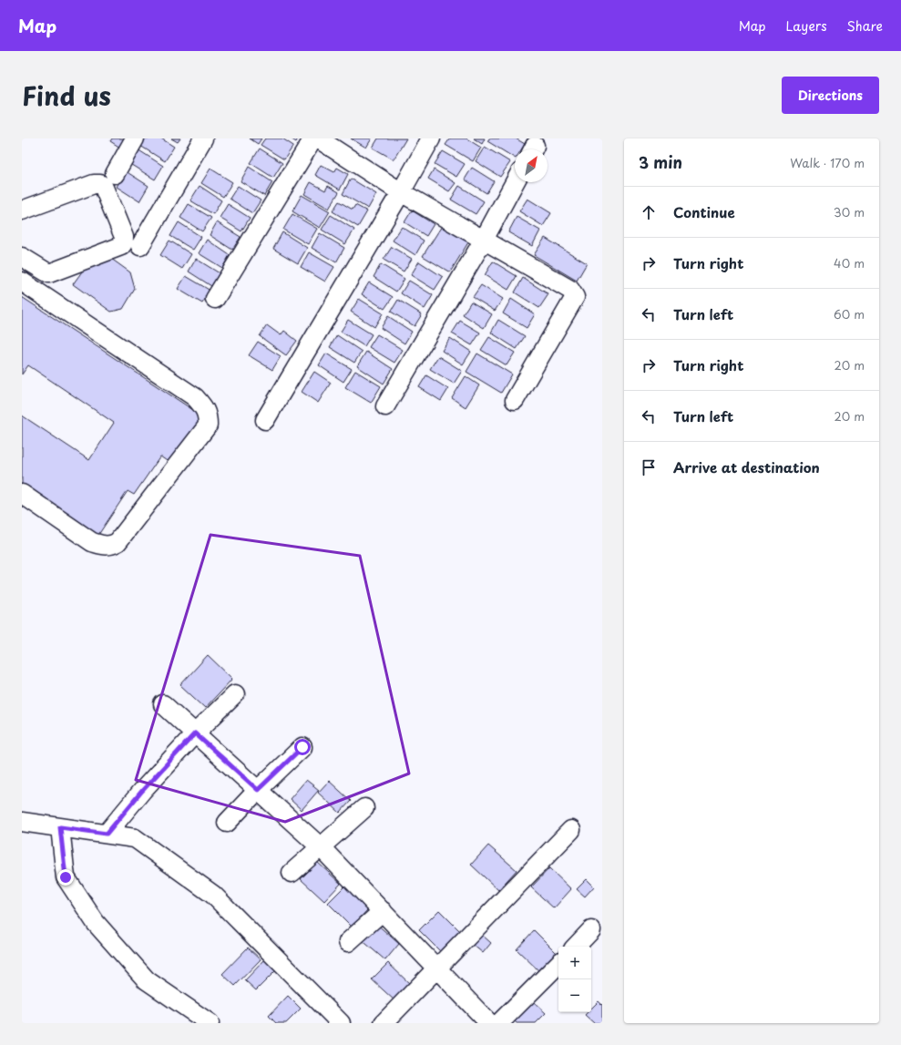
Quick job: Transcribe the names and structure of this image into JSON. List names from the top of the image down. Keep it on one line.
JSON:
{"north":"top right","page":{"header":"Map","nav":["Map","Layers","Share"],"title":"Find us","buttons":"Directions","heading":["3 min","Walk · 170 m"],"list":[["Continue","30 m"],["Turn right","40 m"],["Turn left","60 m"],["Turn right","20 m"],["Turn left","20 m"],"Arrive at destination"],"map_buttons":["+","−"]}}
